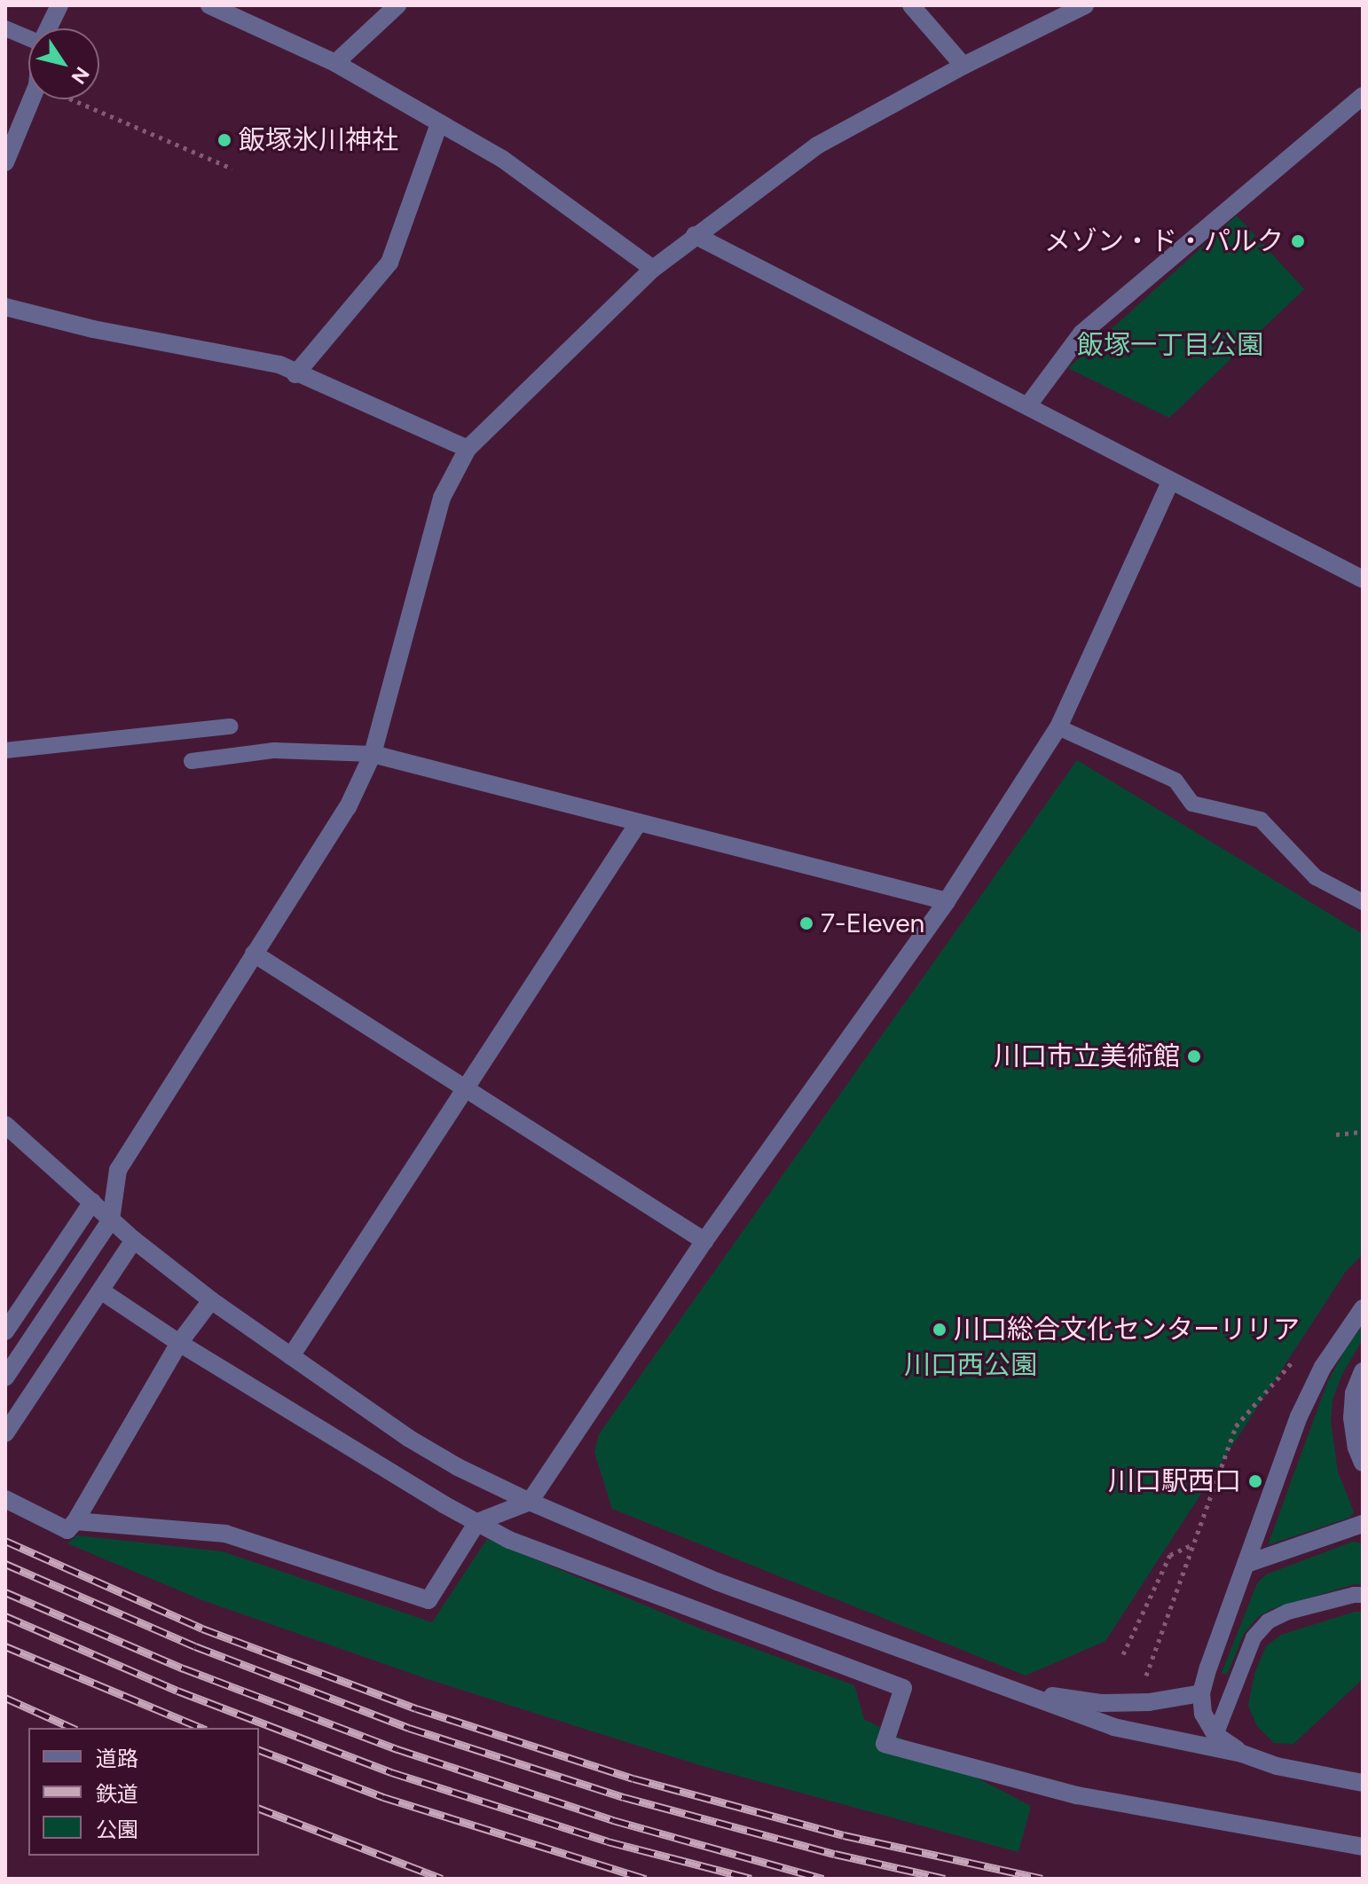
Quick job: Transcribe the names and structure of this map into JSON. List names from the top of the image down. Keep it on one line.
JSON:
{"parks":["飯塚一丁目公園","川口西公園"],"places":["飯塚氷川神社","メゾン・ド・パルク","7-Eleven","川口市立美術館","川口総合文化センターリリア","川口駅西口"],"legend":["道路","鉄道","公園"],"north":"bottom right"}
